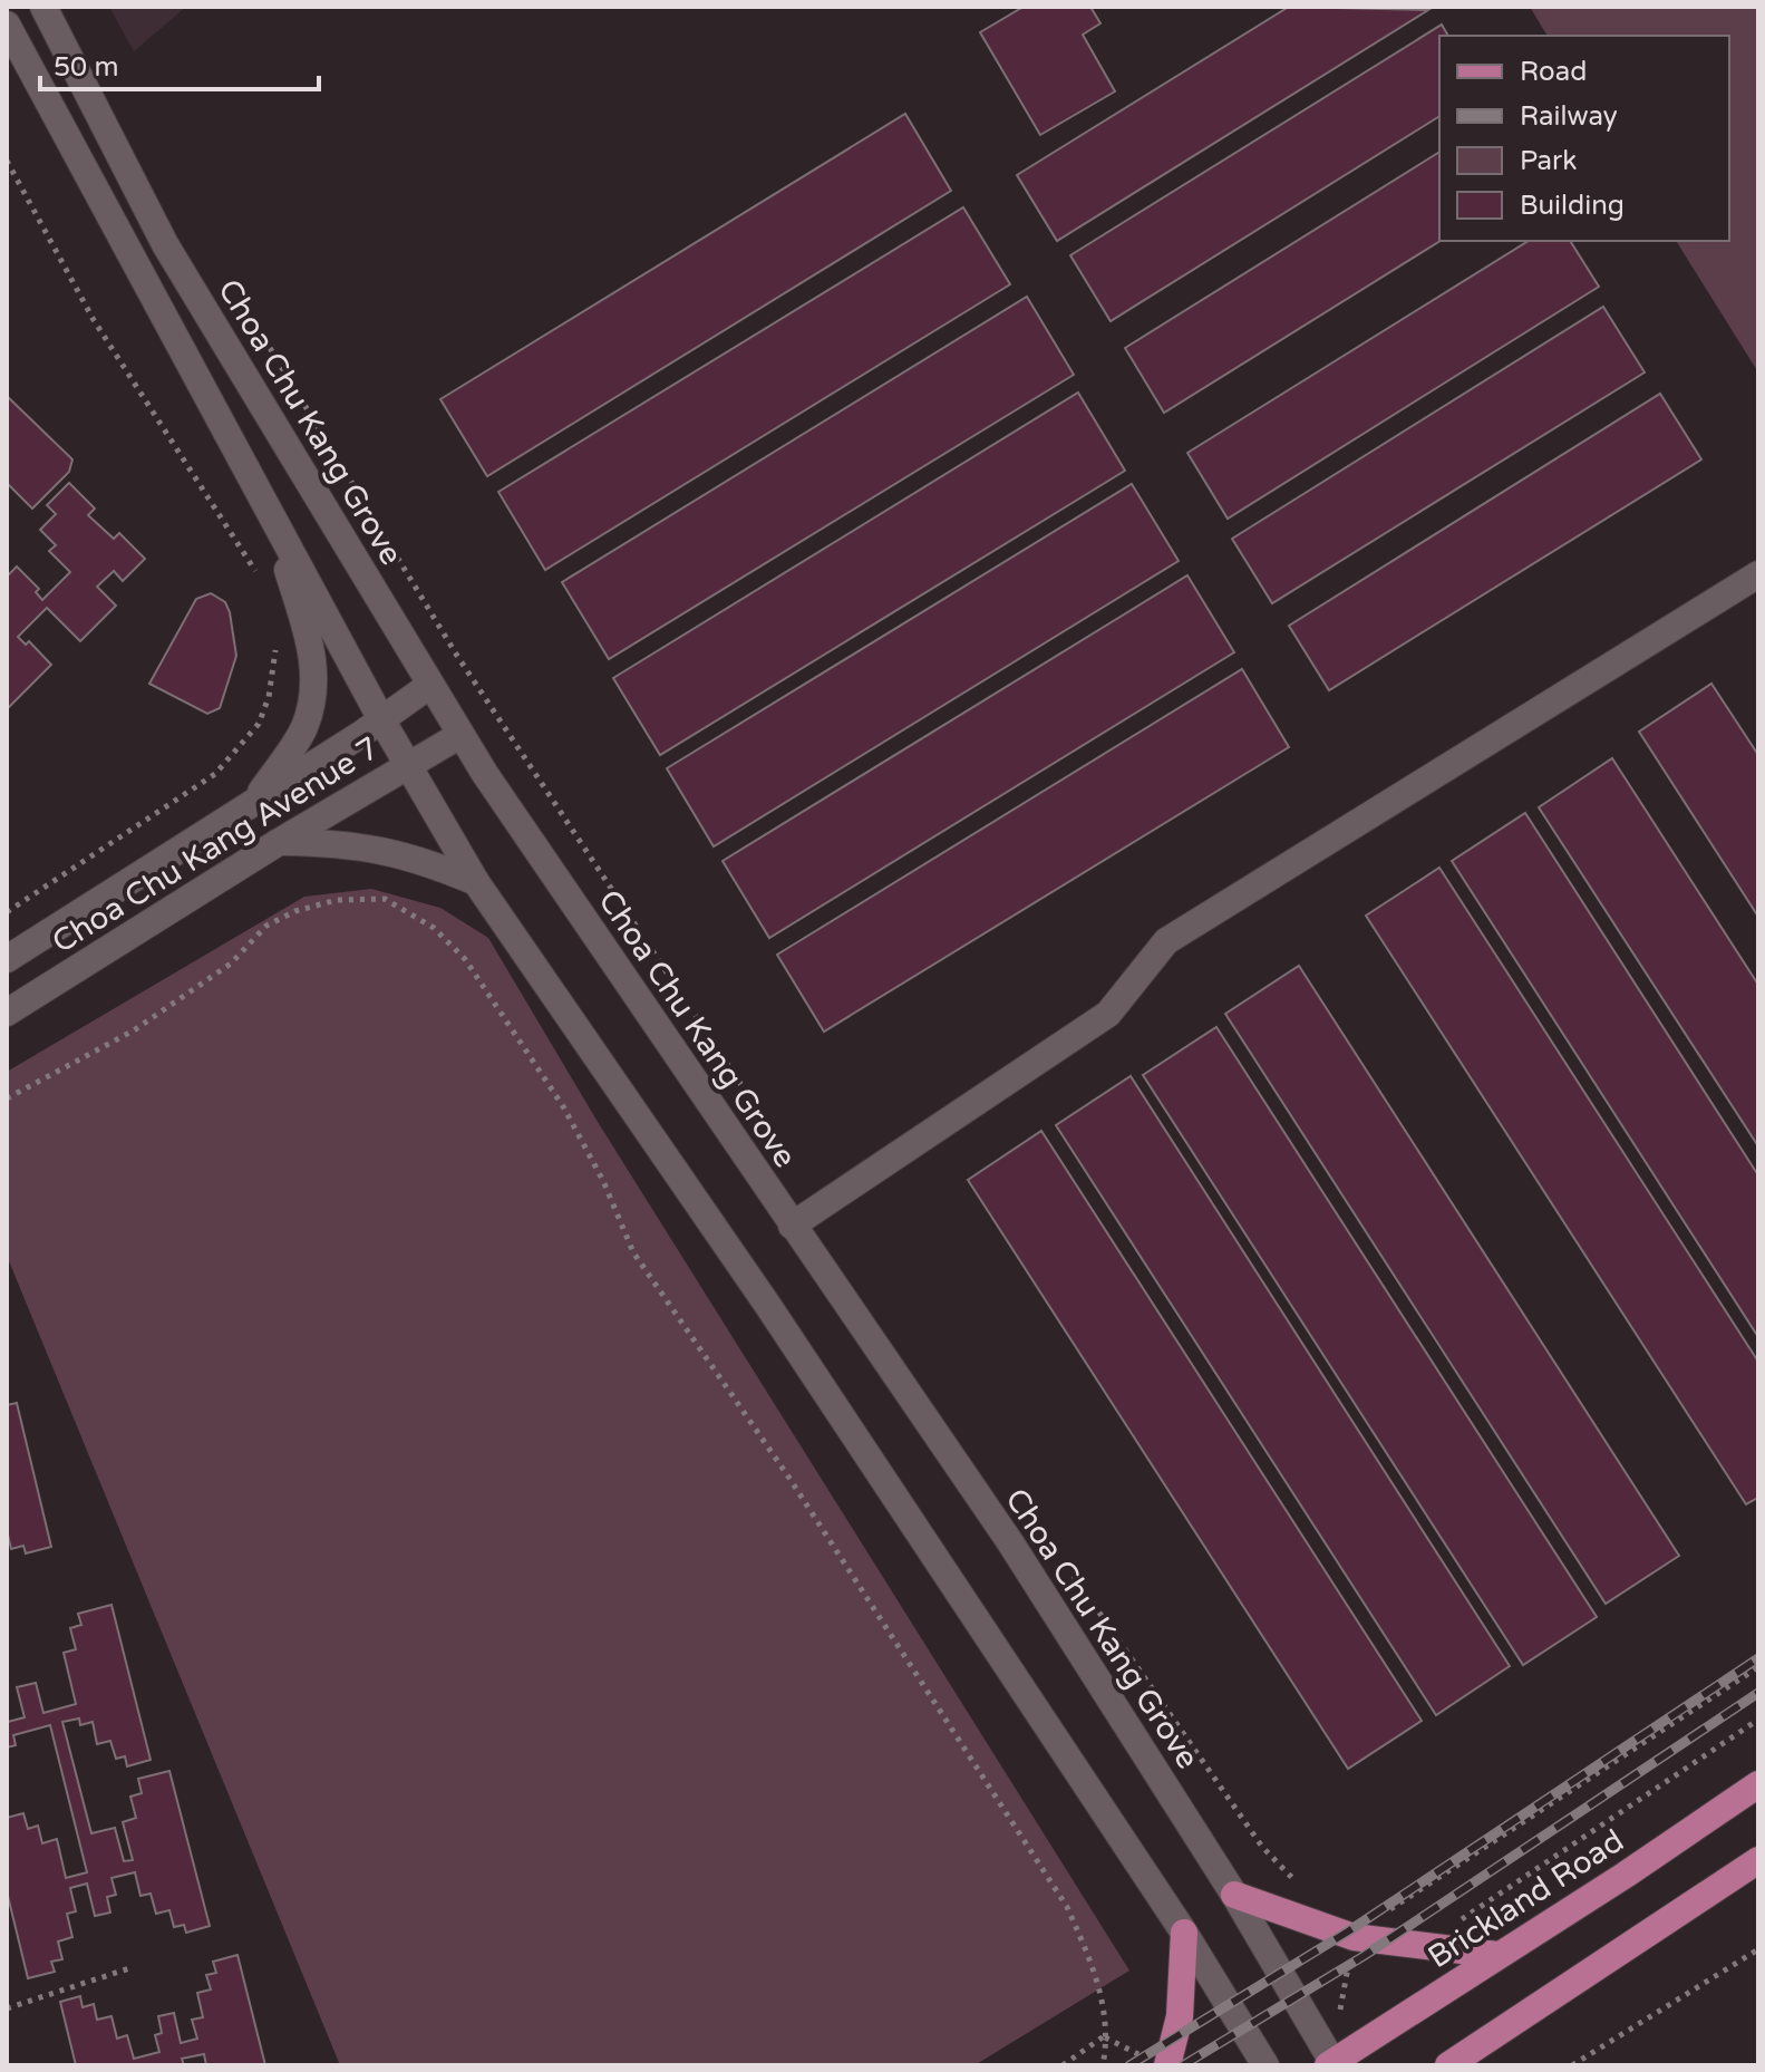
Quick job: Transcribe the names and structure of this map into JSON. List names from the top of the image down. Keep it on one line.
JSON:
{"streets":{"main road":["Brickland Road"],"street":["Choa Chu Kang Grove","Choa Chu Kang Avenue 7"]},"crossings":[["Choa Chu Kang Grove","Choa Chu Kang Avenue 7"],["Choa Chu Kang Grove","Brickland Road"]],"legend":["Road","Railway","Park","Building"],"scale_bar":"50 m"}
